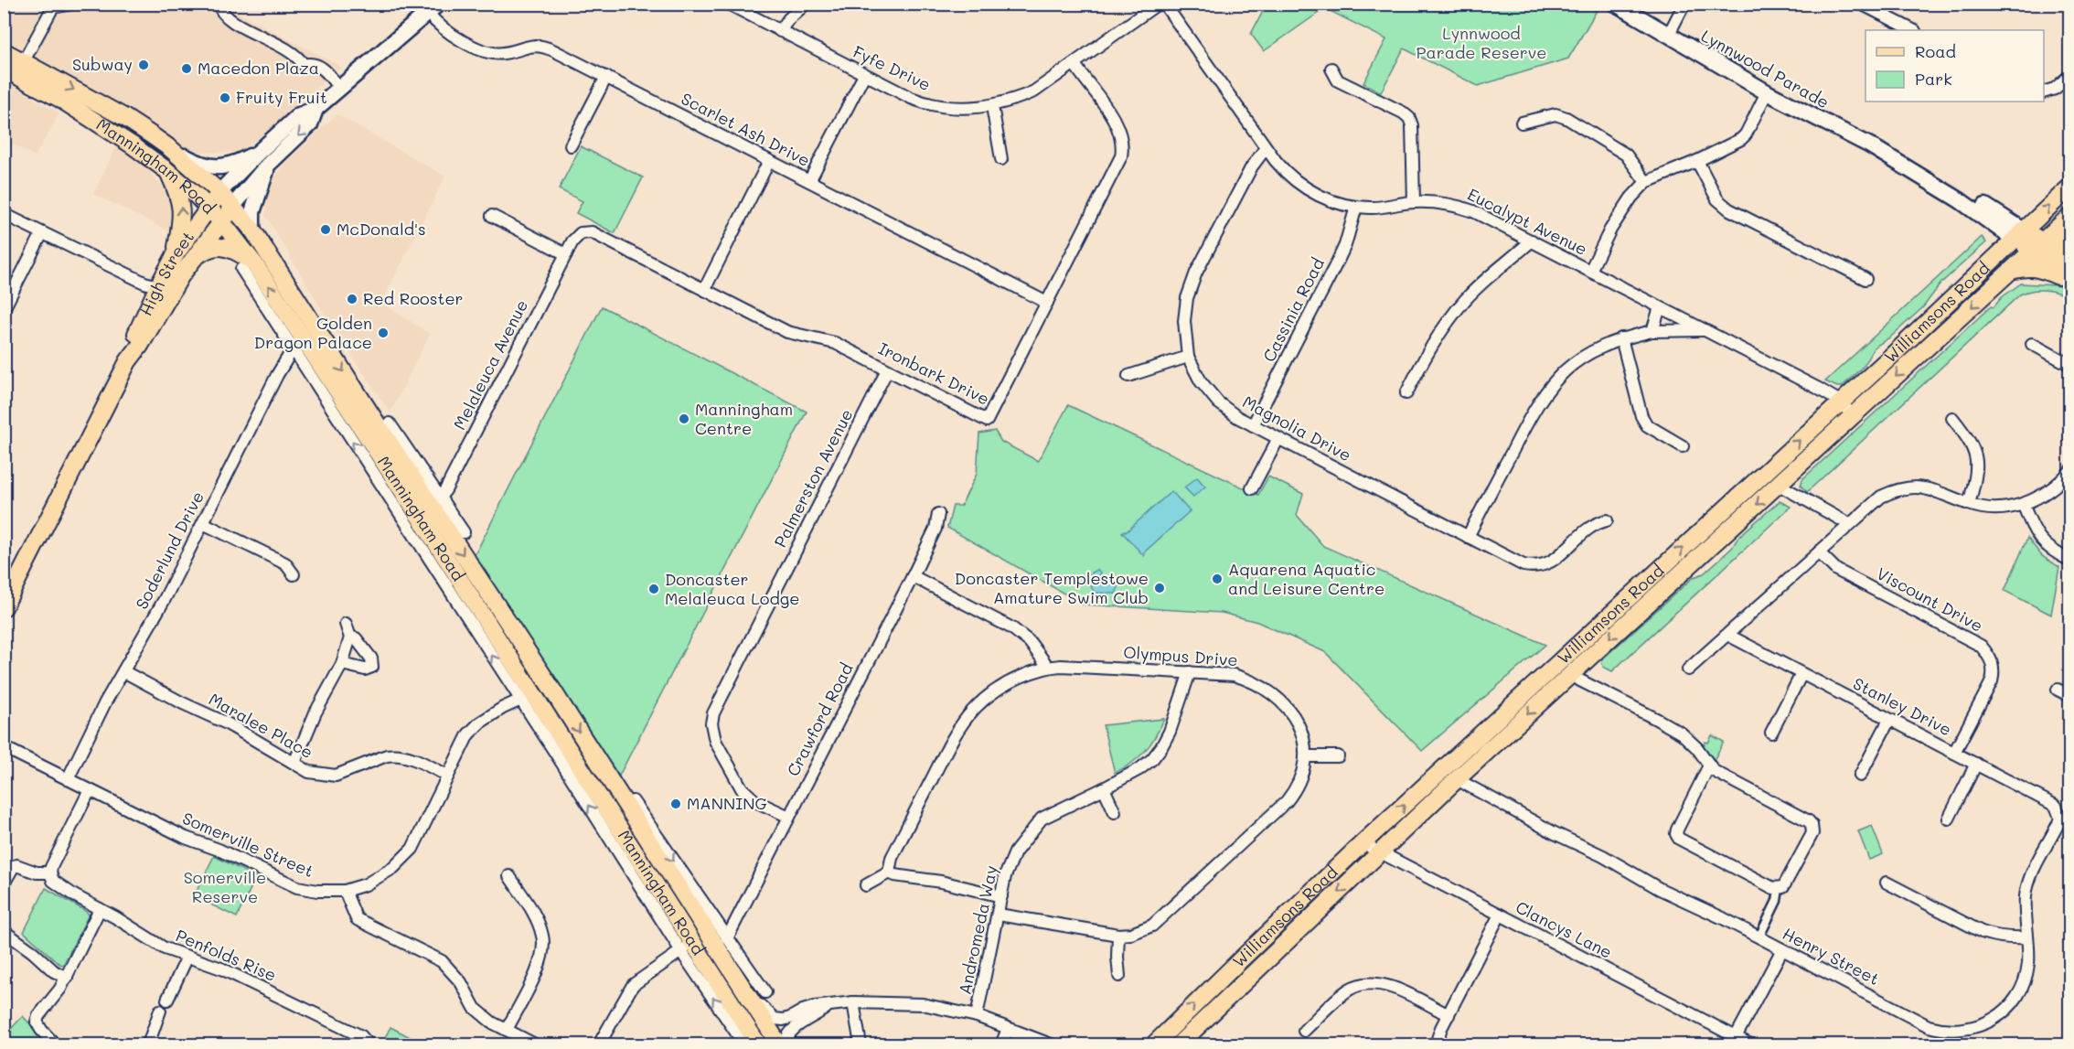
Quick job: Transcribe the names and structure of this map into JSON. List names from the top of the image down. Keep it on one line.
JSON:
{"streets":{"main road":["Lynnwood Parade","Manningham Road","High Street","Williamsons Road"],"street":["Fyfe Drive","Scarlet Ash Drive","Eucalypt Avenue","Cassinia Road","Melaleuca Avenue","Ironbark Drive","Magnolia Drive","Palmerston Avenue","Soderlund Drive","Viscount Drive","Olympus Drive","Stanley Drive","Crawford Road","Maralee Place","Somerville Street","Andromeda Way","Clancys Lane","Penfolds Rise","Henry Street"]},"crossings":[["Fyfe Drive","Ironbark Drive"],["Lynnwood Parade","Williamsons Road"],["Scarlet Ash Drive","High Street"],["Scarlet Ash Drive","Ironbark Drive"],["Manningham Road","High Street"],["Manningham Road","Melaleuca Avenue"],["Manningham Road","Soderlund Drive"],["Manningham Road","Crawford Road"],["Manningham Road","Somerville Street"],["Eucalypt Avenue","Cassinia Road"],["Eucalypt Avenue","Williamsons Road"],["Eucalypt Avenue","Magnolia Drive"],["Cassinia Road","Magnolia Drive"],["Williamsons Road","Clancys Lane"],["Williamsons Road","Henry Street"],["Melaleuca Avenue","Ironbark Drive"],["Ironbark Drive","Palmerston Avenue"],["Palmerston Avenue","Crawford Road"],["Soderlund Drive","Maralee Place"],["Soderlund Drive","Somerville Street"],["Viscount Drive","Stanley Drive"],["Olympus Drive","Andromeda Way"],["Stanley Drive","Henry Street"],["Maralee Place","Somerville Street"]],"parks":["Lynnwood Parade Reserve","Somerville Reserve"],"places":["Subway","Macedon Plaza","Fruity Fruit","McDonald's","Red Rooster","Golden Dragon Palace","Manningham Centre","Aquarena Aquatic and Leisure Centre","Doncaster Templestowe Amature Swim Club","Doncaster Melaleuca Lodge","MANNING"],"legend":["Road","Park"]}
